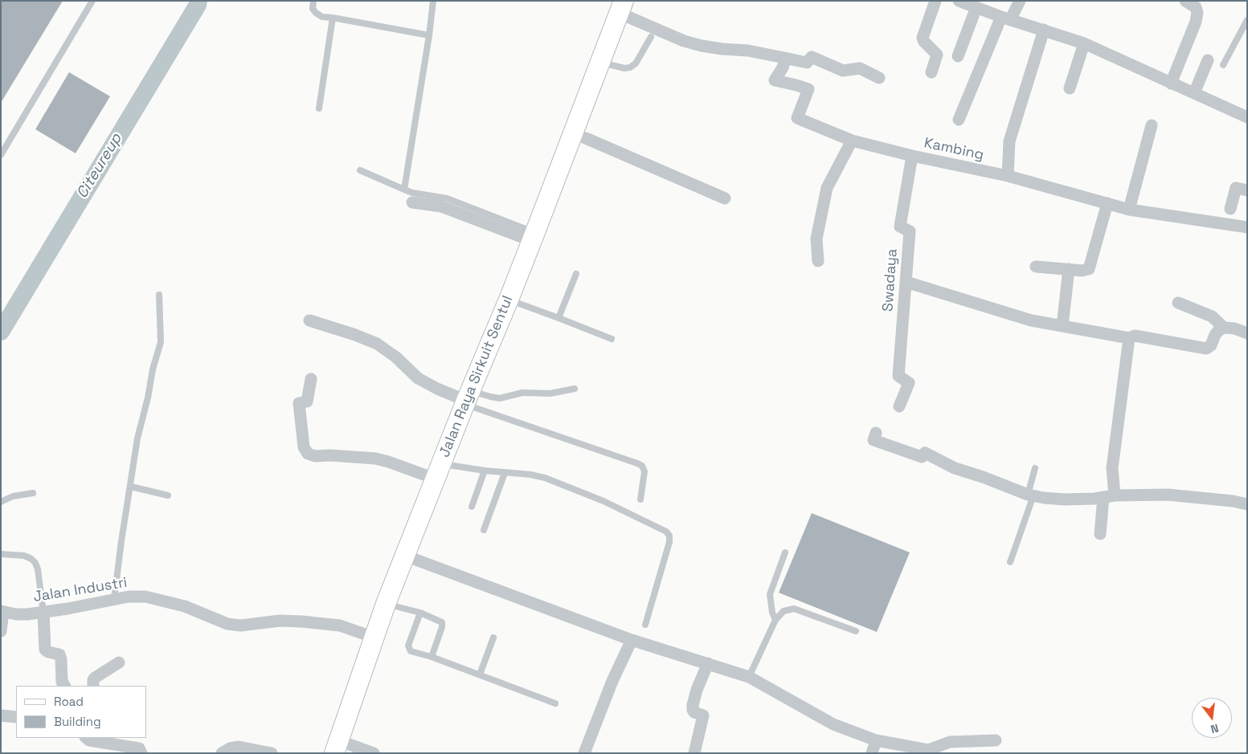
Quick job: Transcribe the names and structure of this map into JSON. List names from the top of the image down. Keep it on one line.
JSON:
{"streets":{"main road":["Jalan Raya Sirkuit Sentul"],"street":["Kambing","Swadaya","Jalan Industri"]},"crossings":[["Kambing","Swadaya"],["Jalan Raya Sirkuit Sentul","Jalan Industri"]],"water":["Citeureup"],"legend":["Road","Building"],"north":"bottom"}
